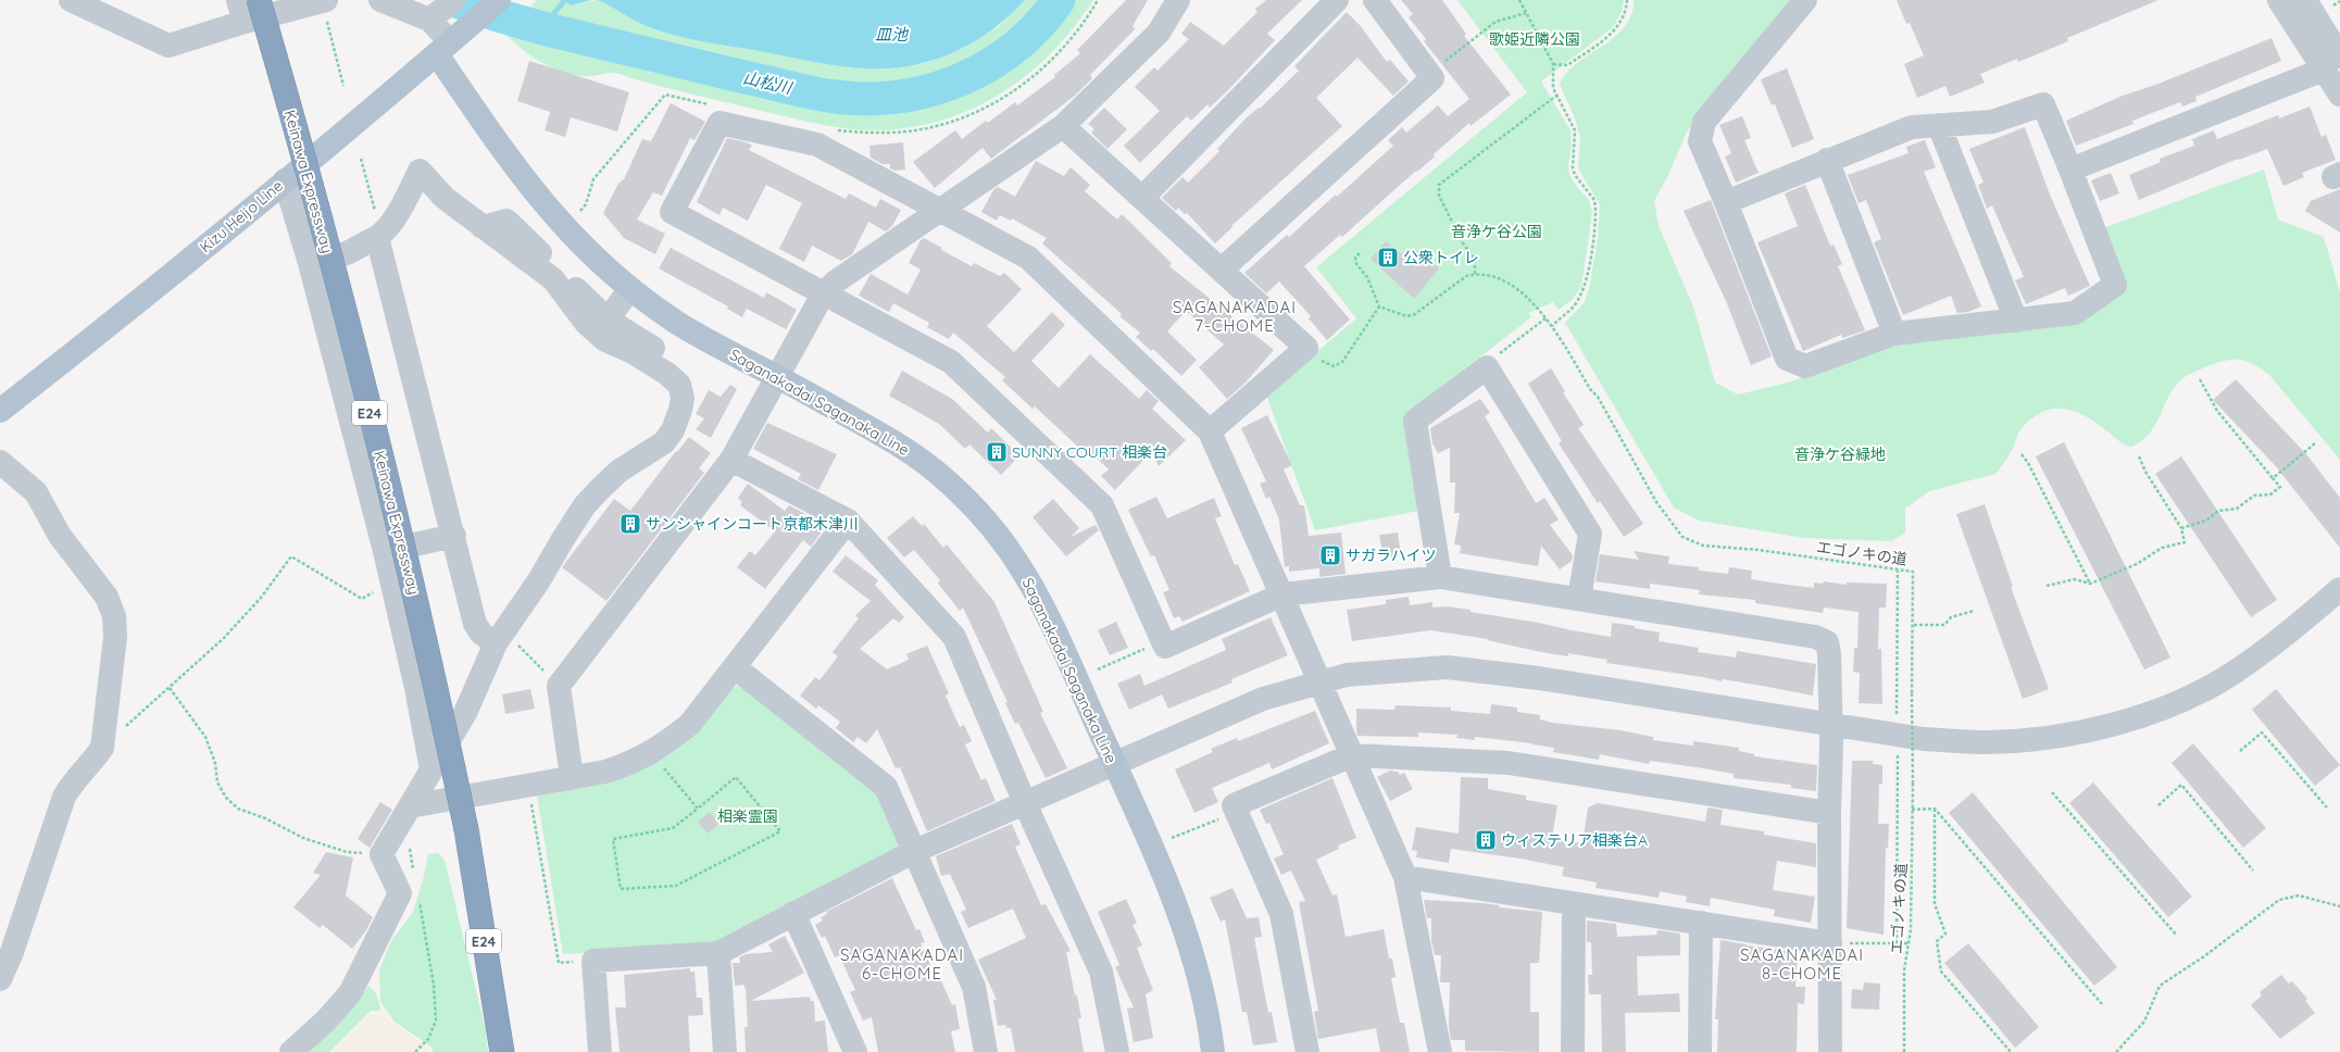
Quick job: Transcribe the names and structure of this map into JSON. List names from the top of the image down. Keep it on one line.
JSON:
{"streets":{"highway":["Keinawa Expressway","E24"],"main road":["Kizu Heijo Line","Saganakadai Saganaka Line"],"path":["エゴノキの道"]},"crossings":[["Kizu Heijo Line","Saganakadai Saganaka Line"]],"districts":["SAGANAKADAI 7-CHOME","SAGANAKADAI 6-CHOME","SAGANAKADAI 8-CHOME"],"water":["皿池","山松川"],"parks":["歌姫近隣公園","音浄ケ谷公園","音浄ケ谷緑地","相楽霊園"],"places":{"building":["公衆トイレ","SUNNY COURT 相楽台","サンシャインコート京都木津川","サガラハイツ","ウィステリア相楽台A"]}}
